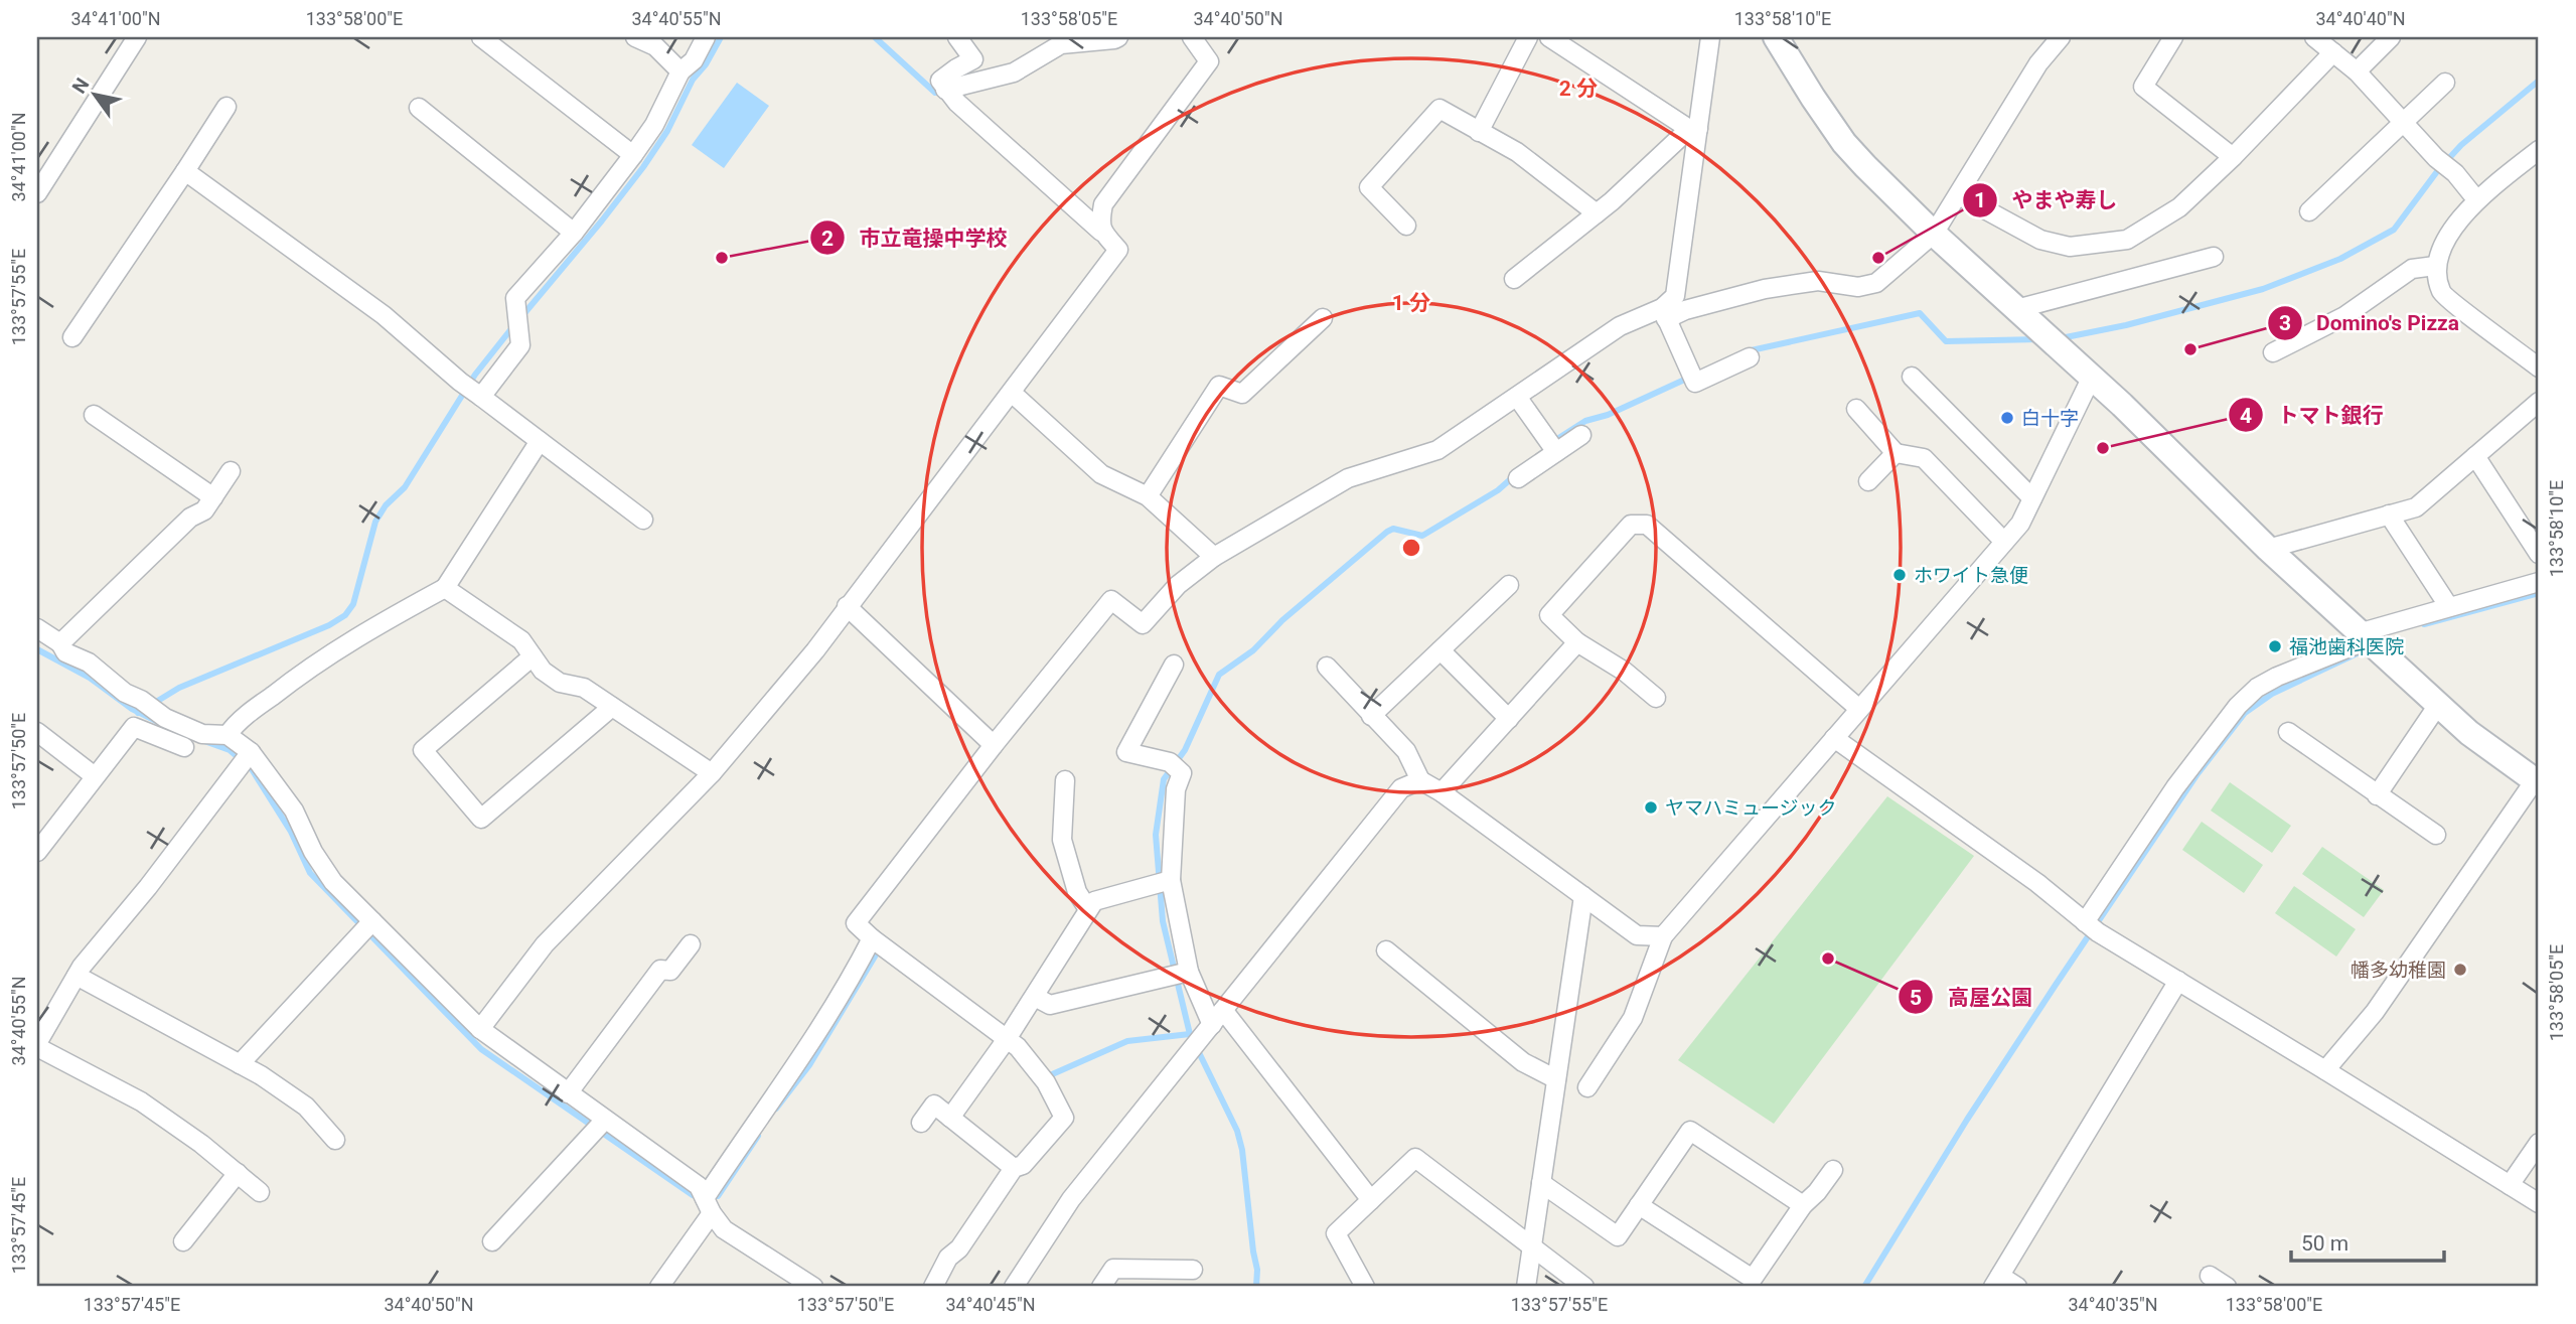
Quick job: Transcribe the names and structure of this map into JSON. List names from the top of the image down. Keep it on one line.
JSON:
{"places":["市立竜操中学校","やまや寿し","Domino's Pizza","白十字","トマト銀行","ホワイト急便","福池歯科医院","ヤマハミュージック","高屋公園","幡多幼稚園"],"scale_bar":"50 m","north":"top left","coordinates":["34°41'00\"N","133°58'00\"E","34°40'55\"N","133°58'05\"E","34°40'50\"N","133°58'10\"E","34°40'40\"N","133°57'55\"E","133°57'50\"E","133°57'45\"E","34°40'45\"N","34°40'35\"N"],"rings":["2 分","1 分"]}
